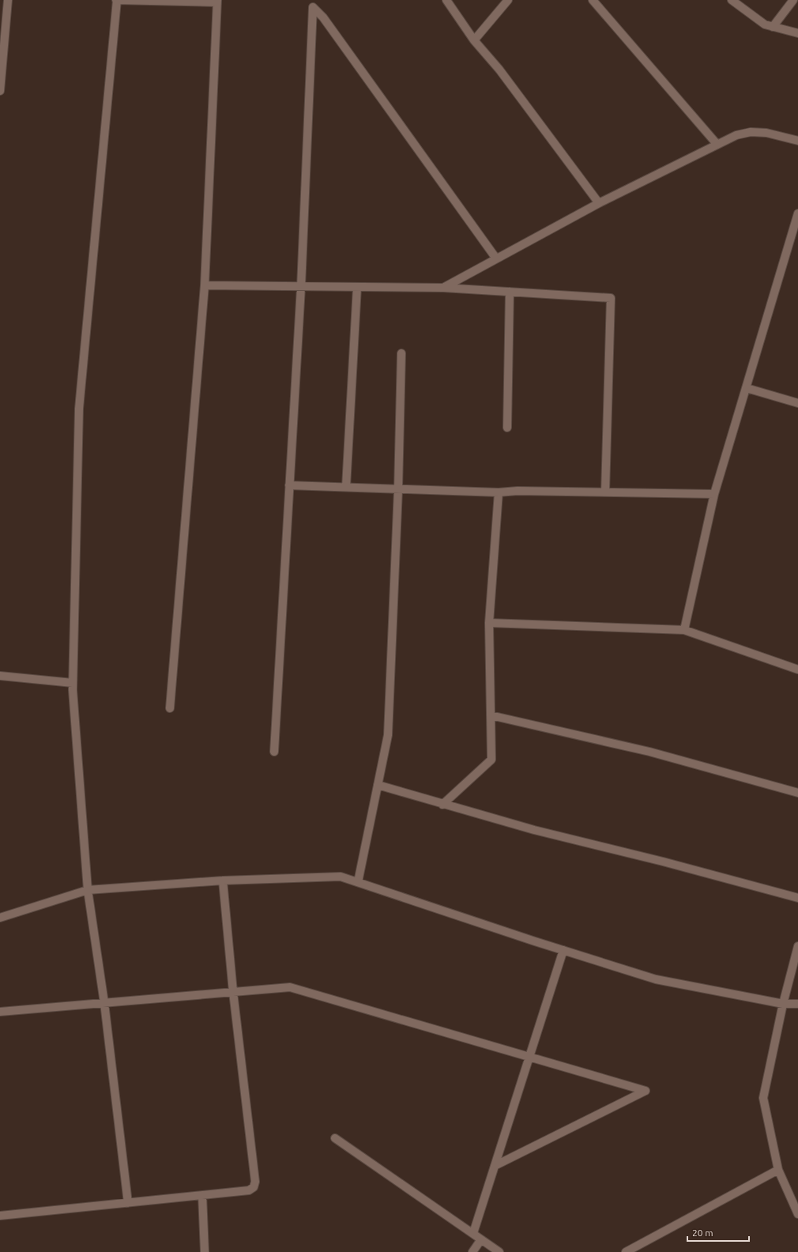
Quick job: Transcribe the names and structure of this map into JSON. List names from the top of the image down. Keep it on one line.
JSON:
{"scale_bar":"20 m"}
